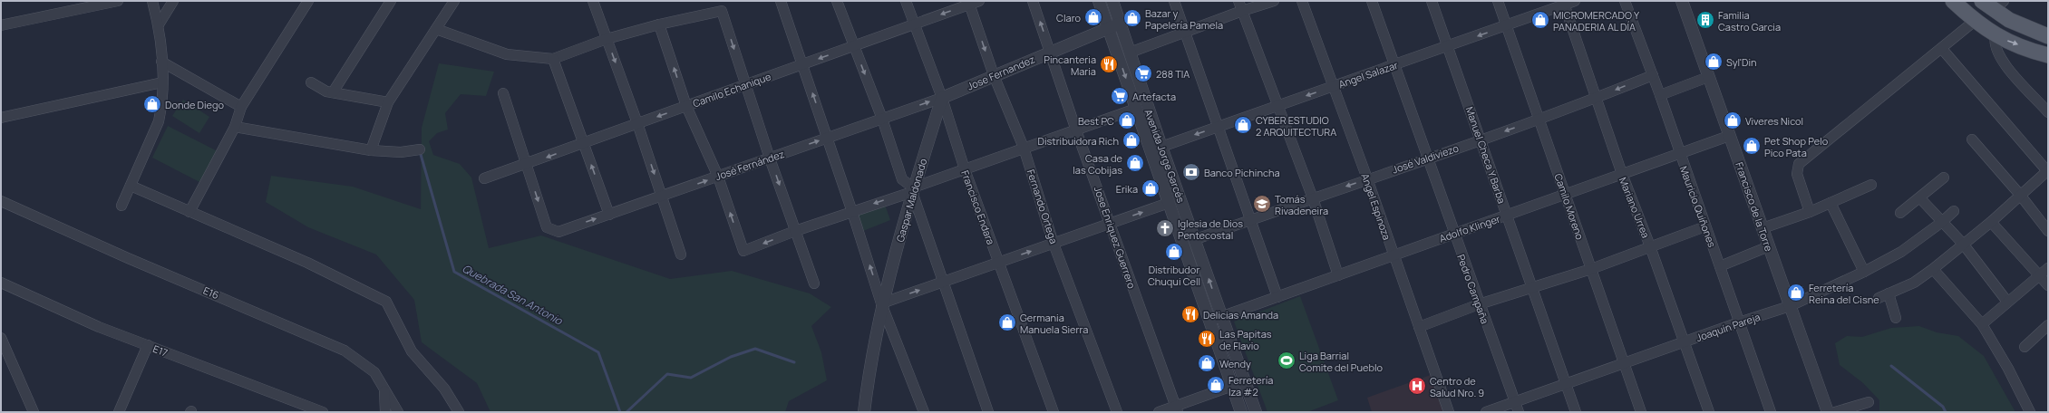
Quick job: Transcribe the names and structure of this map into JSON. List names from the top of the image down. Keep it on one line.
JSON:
{"streets":{"street":["Jose Fernandez","Angel Salazar","Camilo Echanique","Manuel Checa Y Barba","Avenida Jorge Garcés","José Valdiviezo","José Fernández","Gaspar Maldonado","Fernando Ortega","Angel Espinoza","Camilo Moreno","Mauricio Quiñones","Francisco de la Torre","Francisco Endara","Mariano Urrea","Adolfo Klinger","Jose Enriquez Guerrero","Pedro Campaña","E16","Joaquín Pareja","E17"]},"crossings":[["Jose Fernandez","Avenida Jorge Garcés"],["Jose Fernandez","José Fernández"],["Jose Fernandez","Gaspar Maldonado"],["Jose Fernandez","Fernando Ortega"],["Jose Fernandez","Francisco Endara"],["Jose Fernandez","Jose Enriquez Guerrero"],["Angel Salazar","Manuel Checa Y Barba"],["Angel Salazar","Avenida Jorge Garcés"],["Angel Salazar","Angel Espinoza"],["Angel Salazar","Camilo Moreno"],["Angel Salazar","Mariano Urrea"],["Angel Salazar","Pedro Campaña"],["Camilo Echanique","José Fernández"],["Camilo Echanique","Fernando Ortega"],["Camilo Echanique","Francisco Endara"],["Manuel Checa Y Barba","José Valdiviezo"],["Manuel Checa Y Barba","Adolfo Klinger"],["Manuel Checa Y Barba","Joaquín Pareja"],["Avenida Jorge Garcés","José Valdiviezo"],["Avenida Jorge Garcés","Adolfo Klinger"],["José Valdiviezo","Angel Espinoza"],["José Valdiviezo","Camilo Moreno"],["José Valdiviezo","Mauricio Quiñones"],["José Valdiviezo","Mariano Urrea"],["José Valdiviezo","Pedro Campaña"],["José Fernández","Gaspar Maldonado"],["José Fernández","Francisco Endara"],["Gaspar Maldonado","Francisco Endara"],["Angel Espinoza","Adolfo Klinger"],["Camilo Moreno","Adolfo Klinger"],["Camilo Moreno","Joaquín Pareja"],["Mauricio Quiñones","Adolfo Klinger"],["Mauricio Quiñones","Joaquín Pareja"],["Francisco de la Torre","Adolfo Klinger"],["Francisco de la Torre","Joaquín Pareja"],["Mariano Urrea","Adolfo Klinger"],["Mariano Urrea","Joaquín Pareja"],["Adolfo Klinger","Pedro Campaña"],["Pedro Campaña","Joaquín Pareja"]],"one_way":["Angel Salazar","Camilo Echanique","José Valdiviezo"],"water":["Quebrada San Antonio"],"places":{"shop":["Claro","Bazar y Papelería Pamela","MICROMERCADO Y PANADERIA AL DÍA","Syl'Din","Donde Diego","Best PC","Viveres Nicol","CYBER ESTUDIO 2 ARQUITECTURA","Distribuidora Rich","Pet Shop Pelo Pico Pata","Casa de las Cobijas","Erika","Distribudor Chuqui Cell","Ferretería Reina del Cisne","Germania Manuela Sierra","Wendy","Ferretería Iza #2"],"building":["Familia Castro Garcia"],"restaurant":["Pincanteria Maria","Delicias Amanda","Las Papitas de Flavio"],"supermarket":["288 TIA","Artefacta"],"bank":["Banco Pichincha"],"school or university":["Tomás Rivadeneira"],"church":["Iglesia de Dios Pentecostal"],"sports":["Liga Barrial Comite del Pueblo"],"hospital":["Centro de Salud Nro. 9"]}}
